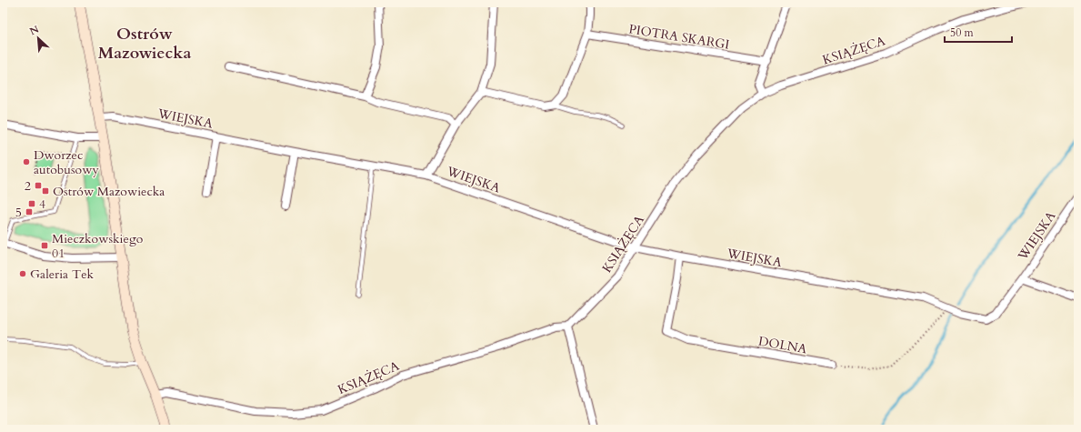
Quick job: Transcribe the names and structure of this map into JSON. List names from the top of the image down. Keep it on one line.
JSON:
{"streets":{"street":["PIOTRA SKARGI","KSIĄŻĘCA","WIEJSKA","DOLNA"]},"crossings":[["KSIĄŻĘCA","WIEJSKA"],["WIEJSKA","DOLNA"]],"districts":["Ostrów Mazowiecka"],"places":{"other":["Dworzec autobusowy","Galeria Tek"],"transit":["2","Ostrów Mazowiecka","4","5","Mieczkowskiego 01"]},"scale_bar":"50 m","north":"top left"}
